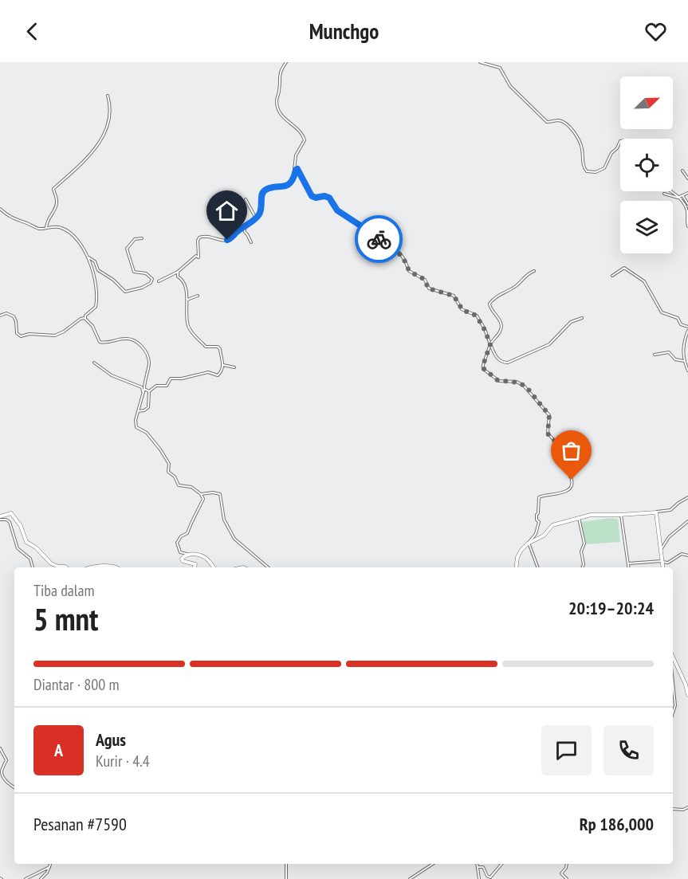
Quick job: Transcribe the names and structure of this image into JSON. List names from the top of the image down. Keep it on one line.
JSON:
{"north":"top right","page":{"header":"Munchgo","heading":["5 mnt","Tiba dalam","20:19–20:24"],"panel":["Agus","Kurir · 4.4","Pesanan #7590","Rp 186,000"],"bar":"Diantar · 800 m","round":"A"}}
